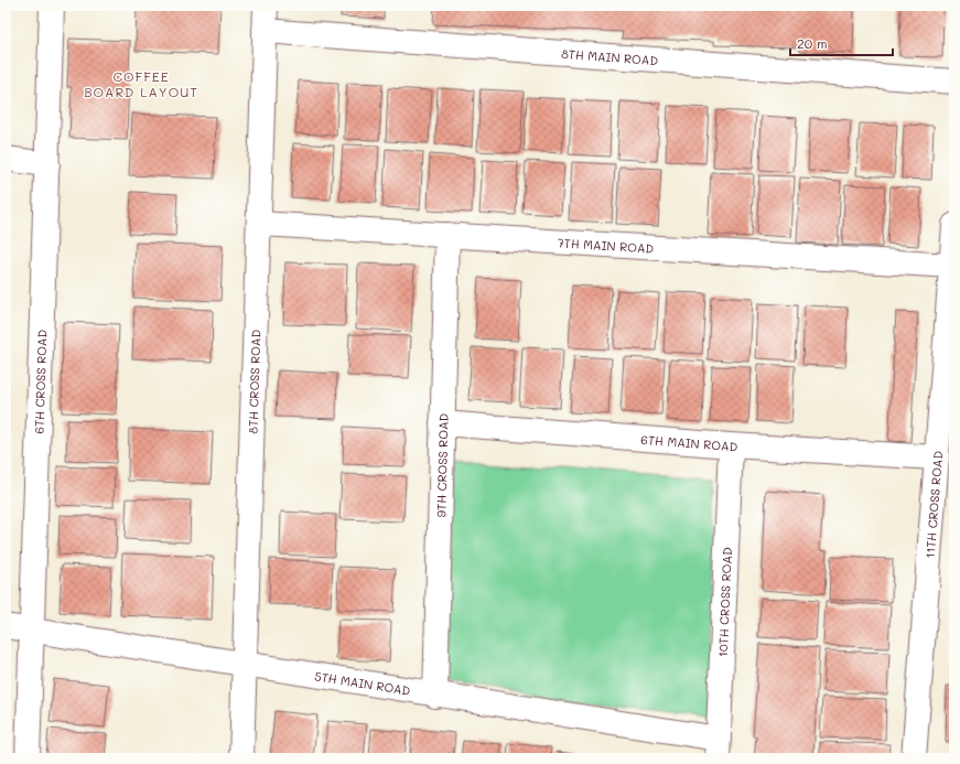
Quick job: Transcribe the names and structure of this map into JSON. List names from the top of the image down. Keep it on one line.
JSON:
{"streets":{"street":["8TH MAIN ROAD","7TH MAIN ROAD","6TH CROSS ROAD","8TH CROSS ROAD","6TH MAIN ROAD","9TH CROSS ROAD","11TH CROSS ROAD","10TH CROSS ROAD","5TH MAIN ROAD"]},"crossings":[["8TH MAIN ROAD","8TH CROSS ROAD"],["7TH MAIN ROAD","8TH CROSS ROAD"],["7TH MAIN ROAD","9TH CROSS ROAD"],["7TH MAIN ROAD","11TH CROSS ROAD"],["6TH CROSS ROAD","5TH MAIN ROAD"],["8TH CROSS ROAD","5TH MAIN ROAD"],["6TH MAIN ROAD","9TH CROSS ROAD"],["6TH MAIN ROAD","11TH CROSS ROAD"],["6TH MAIN ROAD","10TH CROSS ROAD"],["9TH CROSS ROAD","5TH MAIN ROAD"],["10TH CROSS ROAD","5TH MAIN ROAD"]],"districts":["COFFEE BOARD LAYOUT"],"scale_bar":"20 m"}
